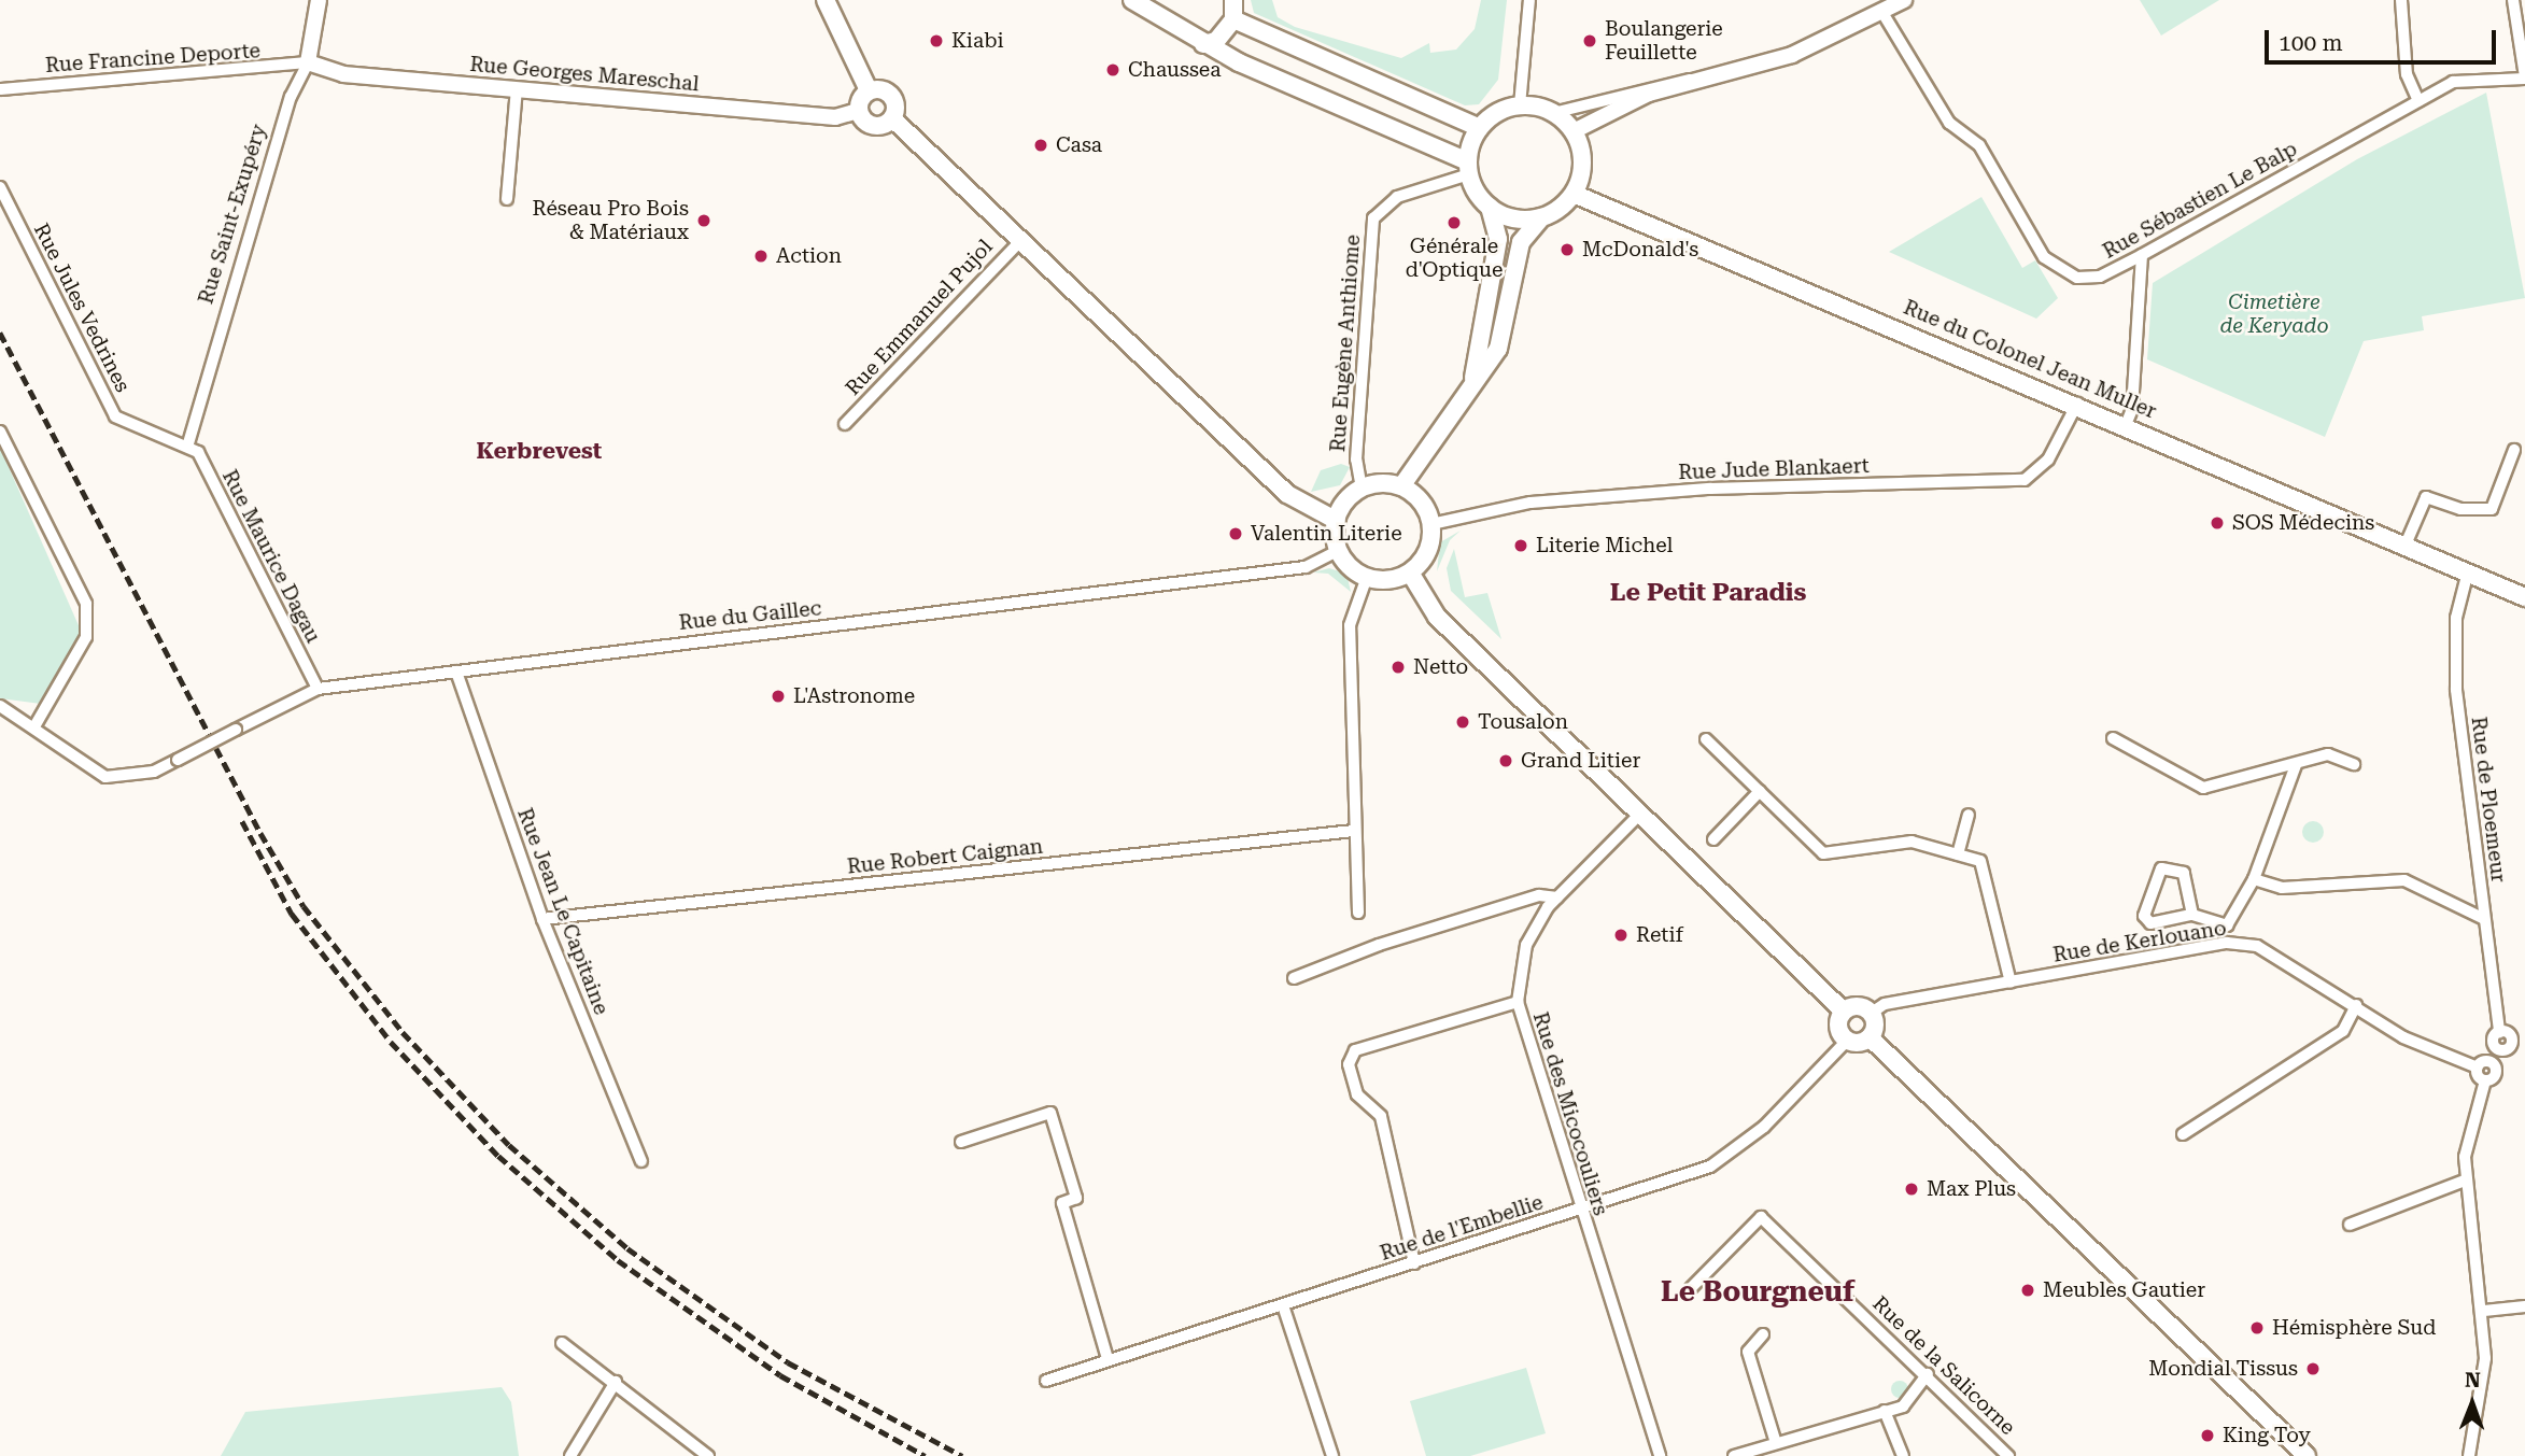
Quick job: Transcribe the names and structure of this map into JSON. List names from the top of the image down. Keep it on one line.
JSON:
{"streets":{"main road":["Rue du Colonel Jean Muller"],"street":["Rue Francine Deporte","Rue Georges Mareschal","Rue Sébastien Le Balp","Rue Saint-Exupéry","Rue Jules Vedrines","Rue Emmanuel Pujol","Rue Eugène Anthiome","Rue Jude Blankaert","Rue Maurice Dagau","Rue du Gaillec","Rue de Ploemeur","Rue Robert Caignan","Rue Jean Le Capitaine","Rue de Kerlouano","Rue des Micocouliers","Rue de l'Embellie","Rue de la Salicorne"]},"crossings":[["Rue Francine Deporte","Rue Georges Mareschal"],["Rue Francine Deporte","Rue Saint-Exupéry"],["Rue Georges Mareschal","Rue Saint-Exupéry"],["Rue Saint-Exupéry","Rue Jules Vedrines"],["Rue Saint-Exupéry","Rue Maurice Dagau"],["Rue Jules Vedrines","Rue Maurice Dagau"],["Rue Eugène Anthiome","Rue du Colonel Jean Muller"],["Rue Eugène Anthiome","Rue Jude Blankaert"],["Rue Eugène Anthiome","Rue du Gaillec"],["Rue du Colonel Jean Muller","Rue Jude Blankaert"],["Rue du Colonel Jean Muller","Rue de Ploemeur"],["Rue Jude Blankaert","Rue du Gaillec"],["Rue Maurice Dagau","Rue du Gaillec"],["Rue du Gaillec","Rue Jean Le Capitaine"],["Rue Robert Caignan","Rue Jean Le Capitaine"],["Rue de Kerlouano","Rue de l'Embellie"],["Rue des Micocouliers","Rue de l'Embellie"]],"districts":["Kerbrevest","Le Petit Paradis","Le Bourgneuf"],"parks":["Cimetière de Keryado"],"places":["Kiabi","Boulangerie Feuillette","Chaussea","Casa","Réseau Pro Bois & Matériaux","Générale d'Optique","McDonald's","Action","SOS Médecins","Valentin Literie","Literie Michel","Netto","L'Astronome","Tousalon","Grand Litier","Retif","Max Plus","Meubles Gautier","Hémisphère Sud","Mondial Tissus","King Toy"],"scale_bar":"100 m","north":"top"}
